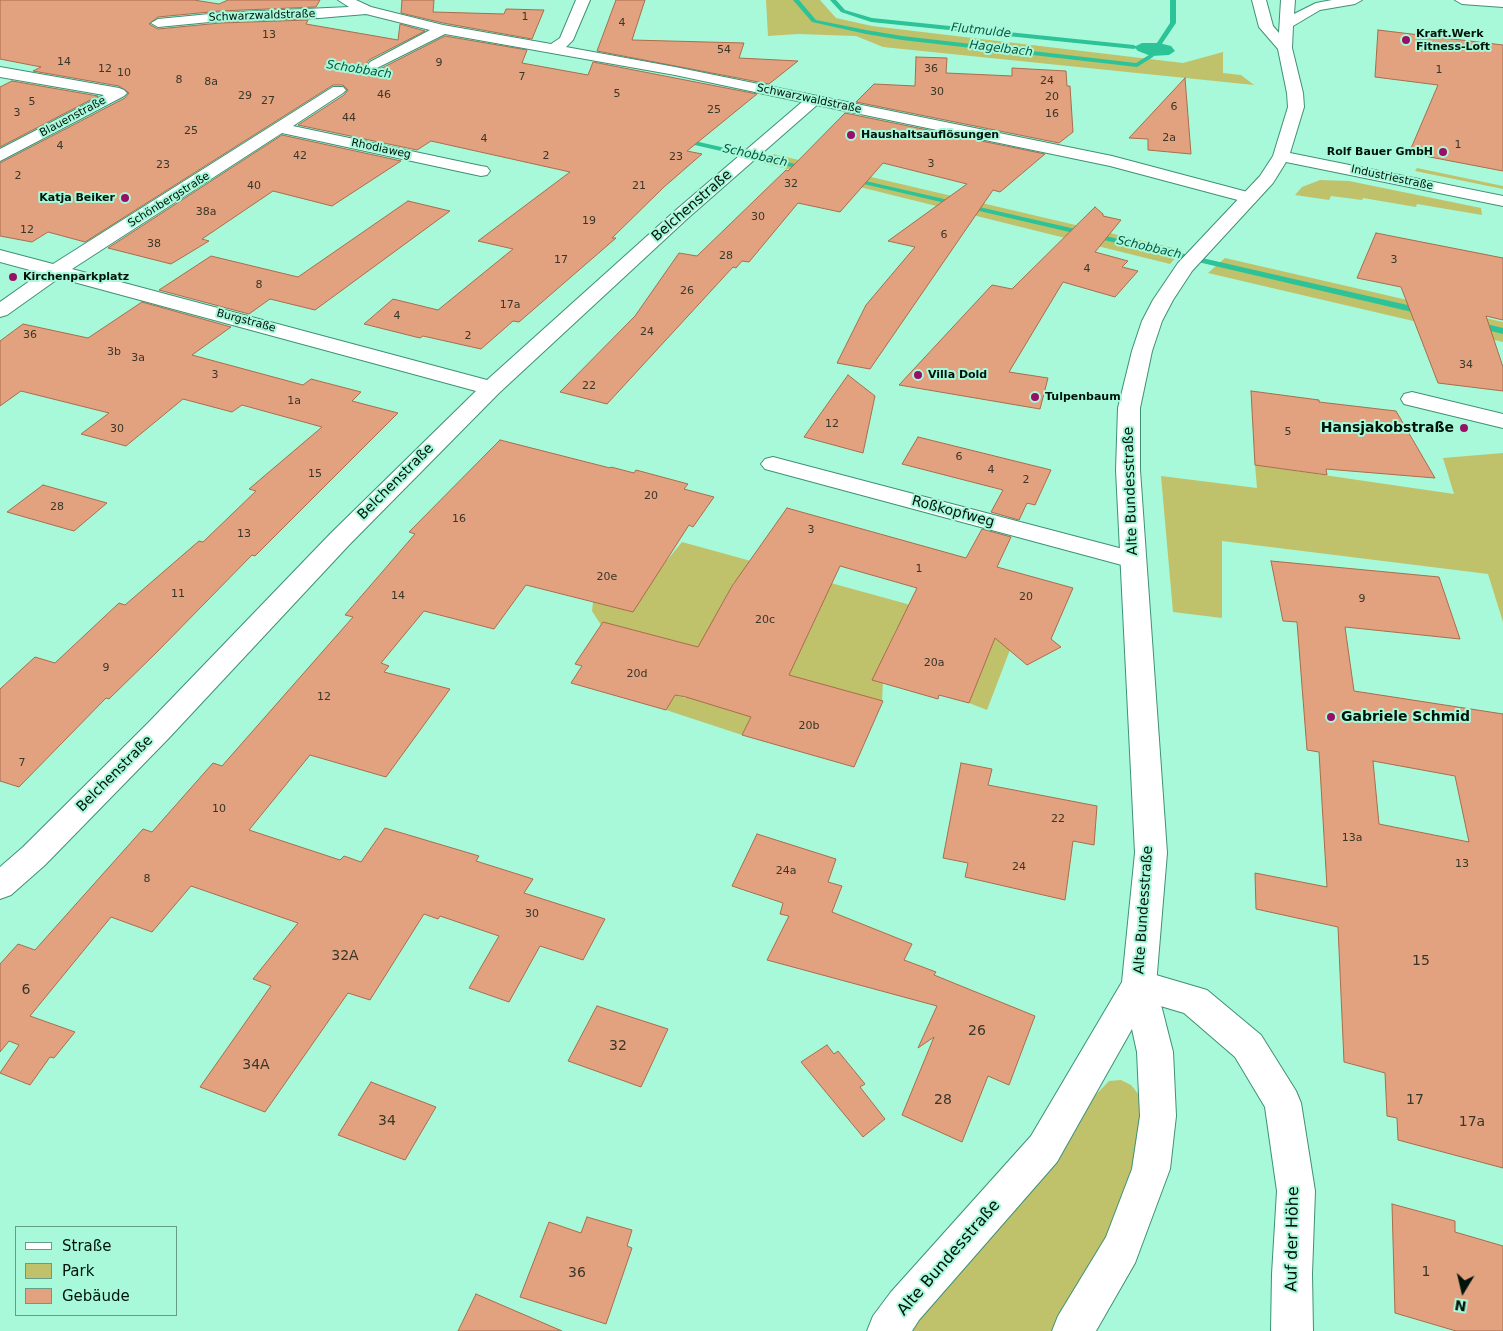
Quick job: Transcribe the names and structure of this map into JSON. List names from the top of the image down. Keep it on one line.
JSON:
{"streets":{"street":["Schwarzwaldstraße","Blauenstraße","Rhodiaweg","Industriestraße","Schönbergstraße","Belchenstraße","Burgstraße","Alte Bundesstraße","Roßkopfweg","Auf der Höhe"]},"crossings":[["Schwarzwaldstraße","Belchenstraße"],["Schwarzwaldstraße","Alte Bundesstraße"],["Rhodiaweg","Schönbergstraße"],["Industriestraße","Alte Bundesstraße"],["Schönbergstraße","Burgstraße"],["Belchenstraße","Burgstraße"],["Alte Bundesstraße","Roßkopfweg"],["Alte Bundesstraße","Auf der Höhe"]],"water":["Flutmulde","Hagelbach","Schobbach"],"places":["Kraft.Werk Fitness-Loft","Haushaltsauflösungen","Rolf Bauer GmbH","Katja Beiker","Kirchenparkplatz","Villa Dold","Tulpenbaum","Hansjakobstraße","Gabriele Schmid"],"house_numbers":["1","4","13","54","14","9","12","36","1","10","7","8","24","8a","30","5","46","29","20","27","5","6","25","3","16","44","25","2a","4","1","4","42","2","23","3","23","2","32","40","21","38a","30","19","12","6","38","28","17","3","4","8","26","17a","4","24","36","2","3b","3a","34","3","22","1a","12","30","5","6","4","15","2","20","28","16","3","13","1","20e","11","14","20","9","20c","20a","9","20d","12","20b","7","10","22","13a","13","24","24a","8","30","32A","15","6","26","32","34A","28","17","34","17a","1","36"],"legend":["Straße","Park","Gebäude"],"north":"bottom"}
